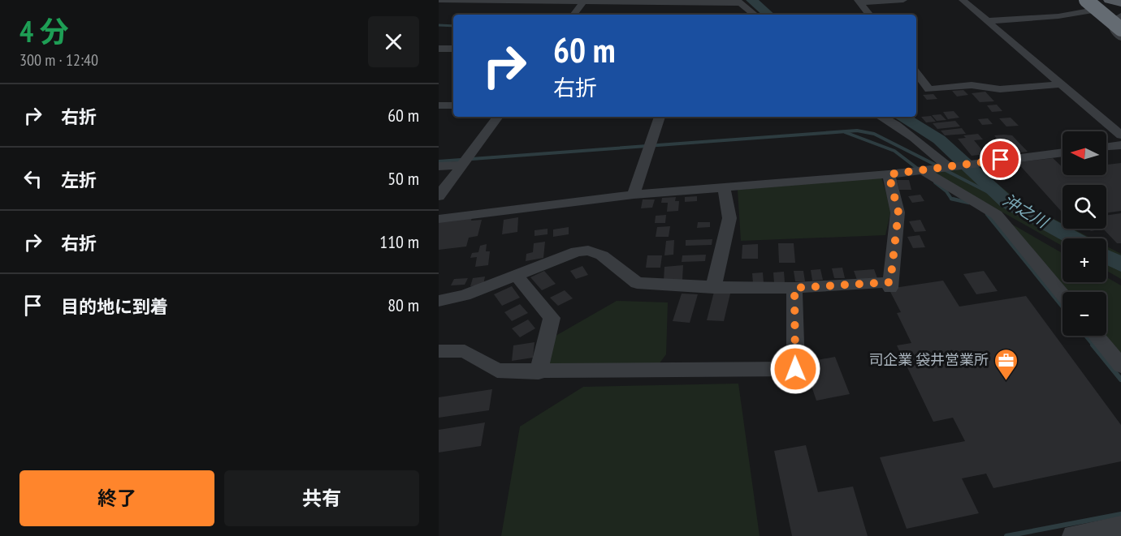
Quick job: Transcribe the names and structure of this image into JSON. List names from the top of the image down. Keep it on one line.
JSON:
{"water":["沖之川"],"places":{"office":["司企業 袋井営業所"]},"north":"left","page":{"heading":["4 分","300 m · 12:40"],"turn":["60 m","右折"],"list":[{"name":"右折","value":"60 m"},{"name":"左折","value":"50 m"},{"name":"右折","value":"110 m"},{"name":"目的地に到着","value":"80 m"}],"map_buttons":["+","−"],"buttons":["終了","共有"]}}
